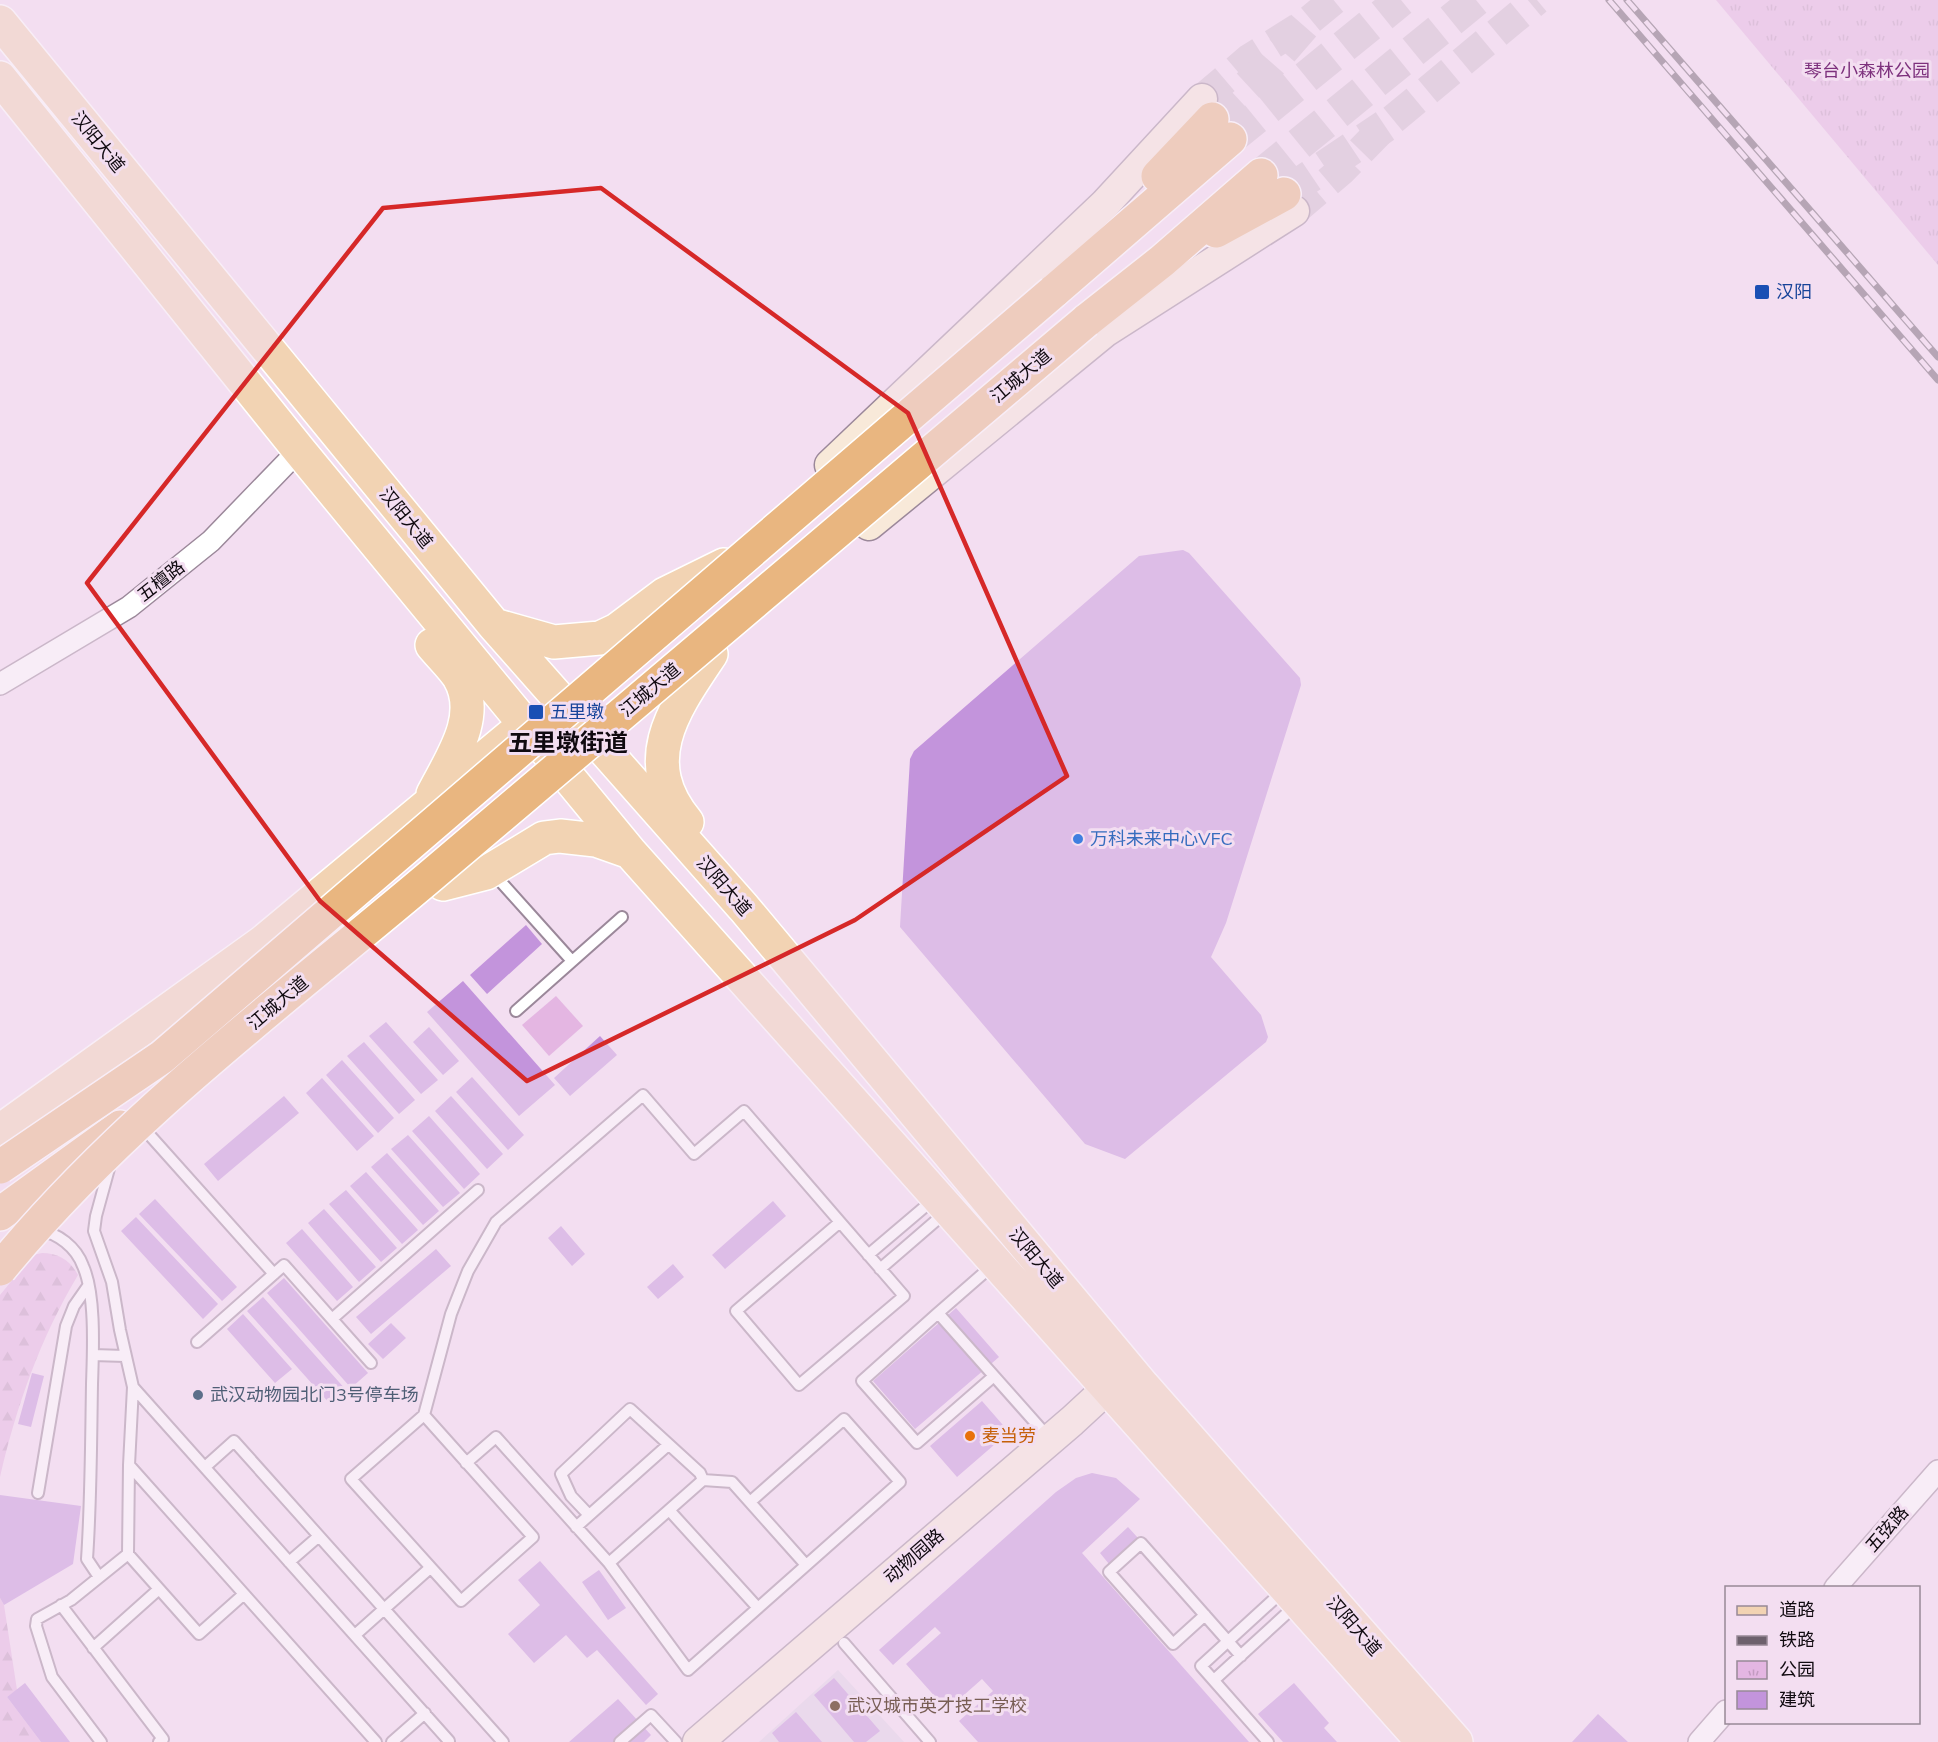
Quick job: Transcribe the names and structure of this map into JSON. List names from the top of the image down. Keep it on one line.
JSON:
{"streets":{"highway":["江城大道"],"main road":["汉阳大道","动物园路"],"street":["五檀路","五弦路"]},"crossings":[["汉阳大道","江城大道"],["汉阳大道","五檀路"],["汉阳大道","动物园路"]],"districts":["五里墩街道"],"parks":["琴台小森林公园"],"places":{"transit":["汉阳","五里墩"],"other":["万科未来中心VFC","武汉动物园北门3号停车场","麦当劳","武汉城市英才技工学校"]},"legend":["道路","铁路","公园","建筑"]}
